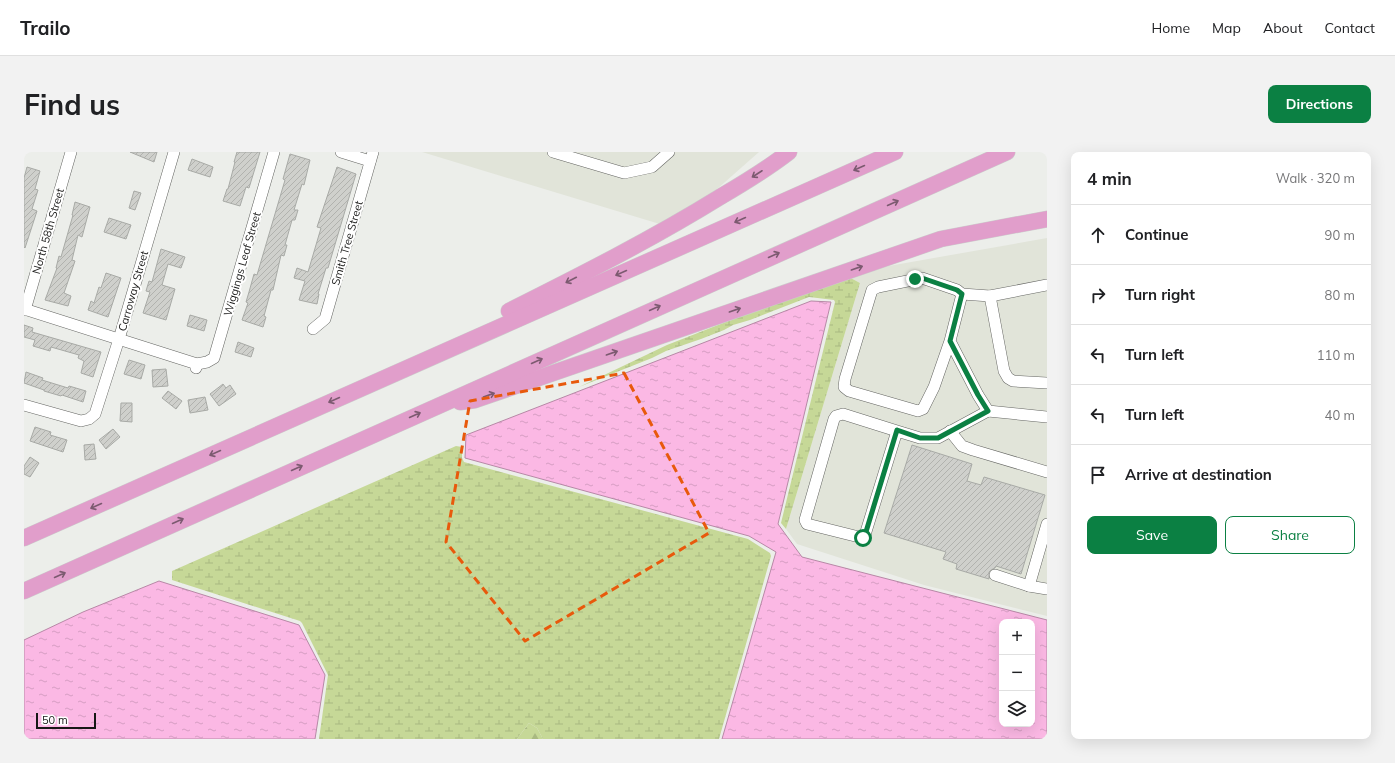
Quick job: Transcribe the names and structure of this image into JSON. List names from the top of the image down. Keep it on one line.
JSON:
{"streets":{"street":["North 58th Street","Smith Tree Street","Wiggings Leaf Street","Carroway Street"]},"crossings":[["Wiggings Leaf Street","Carroway Street"]],"scale_bar":"50 m","page":{"header":"Trailo","nav":["Home","Map","About","Contact"],"buttons":["Directions",["Save","Share"]],"title":"Find us","heading":["4 min","Walk · 320 m"],"list":[["Continue","90 m"],["Turn right","80 m"],["Turn left","110 m"],["Turn left","40 m"],"Arrive at destination"],"map_buttons":["+","−"],"scale":"50 m"}}
